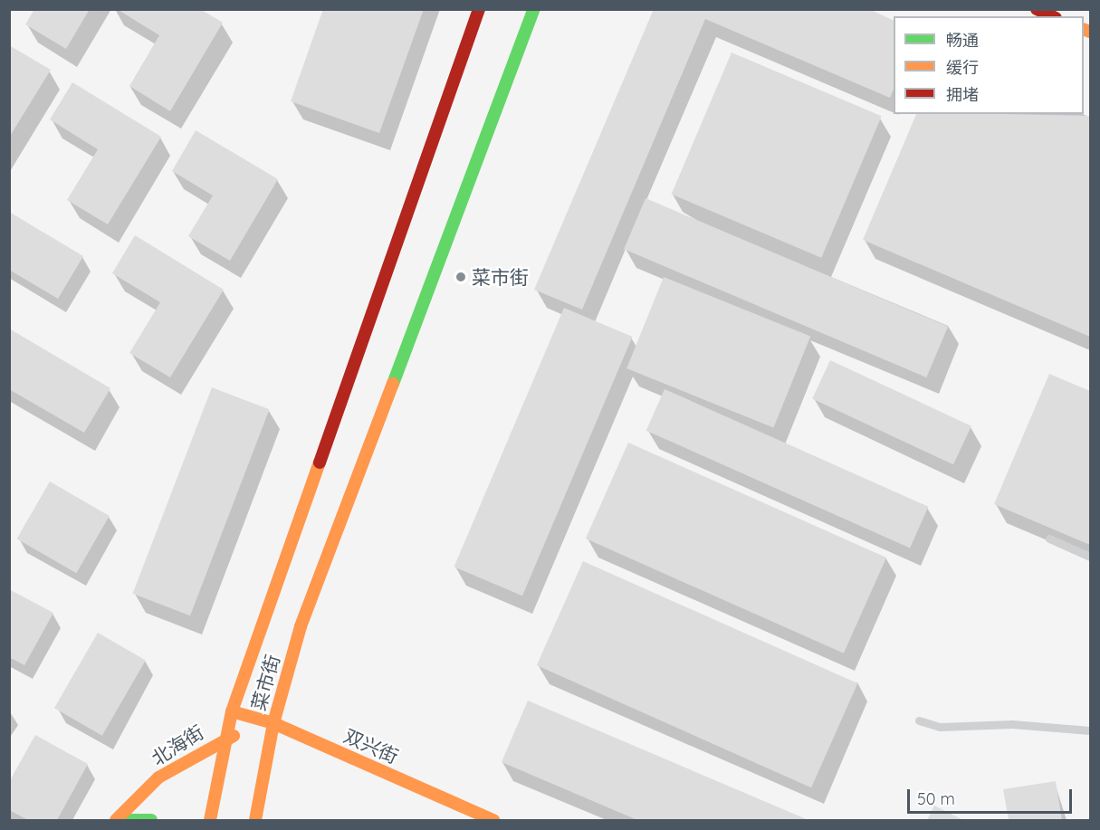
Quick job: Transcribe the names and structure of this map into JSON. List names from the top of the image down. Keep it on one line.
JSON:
{"streets":{"main road":["菜市街","北海街","双兴街"]},"crossings":[["菜市街","北海街"],["菜市街","双兴街"],["北海街","双兴街"]],"places":["菜市街"],"legend":["畅通","缓行","拥堵"],"scale_bar":"50 m"}
